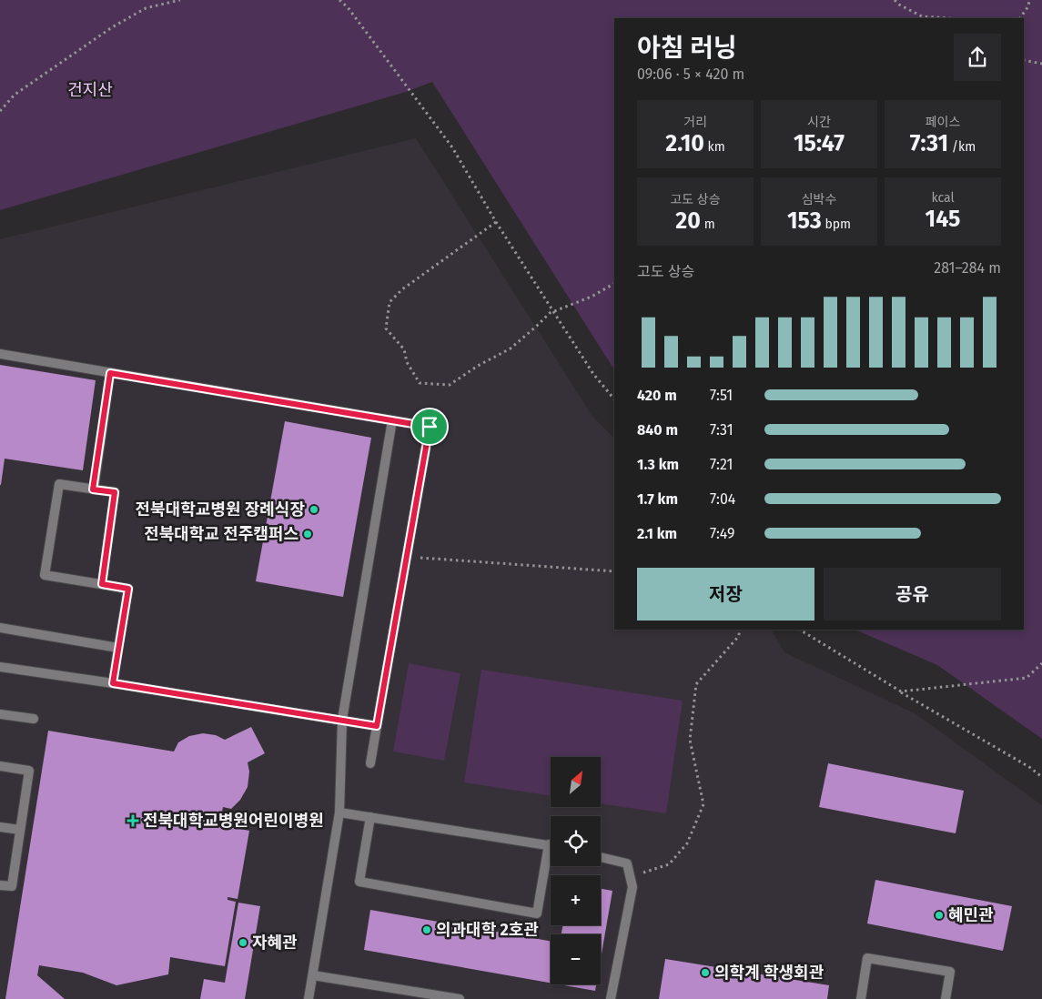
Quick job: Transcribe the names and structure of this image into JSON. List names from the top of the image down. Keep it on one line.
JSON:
{"parks":["건지산"],"places":{"other":["전북대학교병원 장례식장","전북대학교 전주캠퍼스","혜민관","의과대학 2호관","자혜관","의학계 학생회관"],"health":["전북대학교병원어린이병원"]},"north":"top right","page":{"heading":["아침 러닝","09:06 · 5 × 420 m"],"stats":[["거리","2.10 km"],["시간","15:47"],["페이스","7:31 /km"],["고도 상승","20 m"],["심박수","153 bpm"],["kcal","145"]],"chart":["고도 상승","281–284 m"],"list":[{"name":"420 m","note":"7:51"},{"name":"840 m","note":"7:31"},{"name":"1.3 km","note":"7:21"},{"name":"1.7 km","note":"7:04"},{"name":"2.1 km","note":"7:49"}],"buttons":["저장","공유"],"map_buttons":["+","−"]}}
